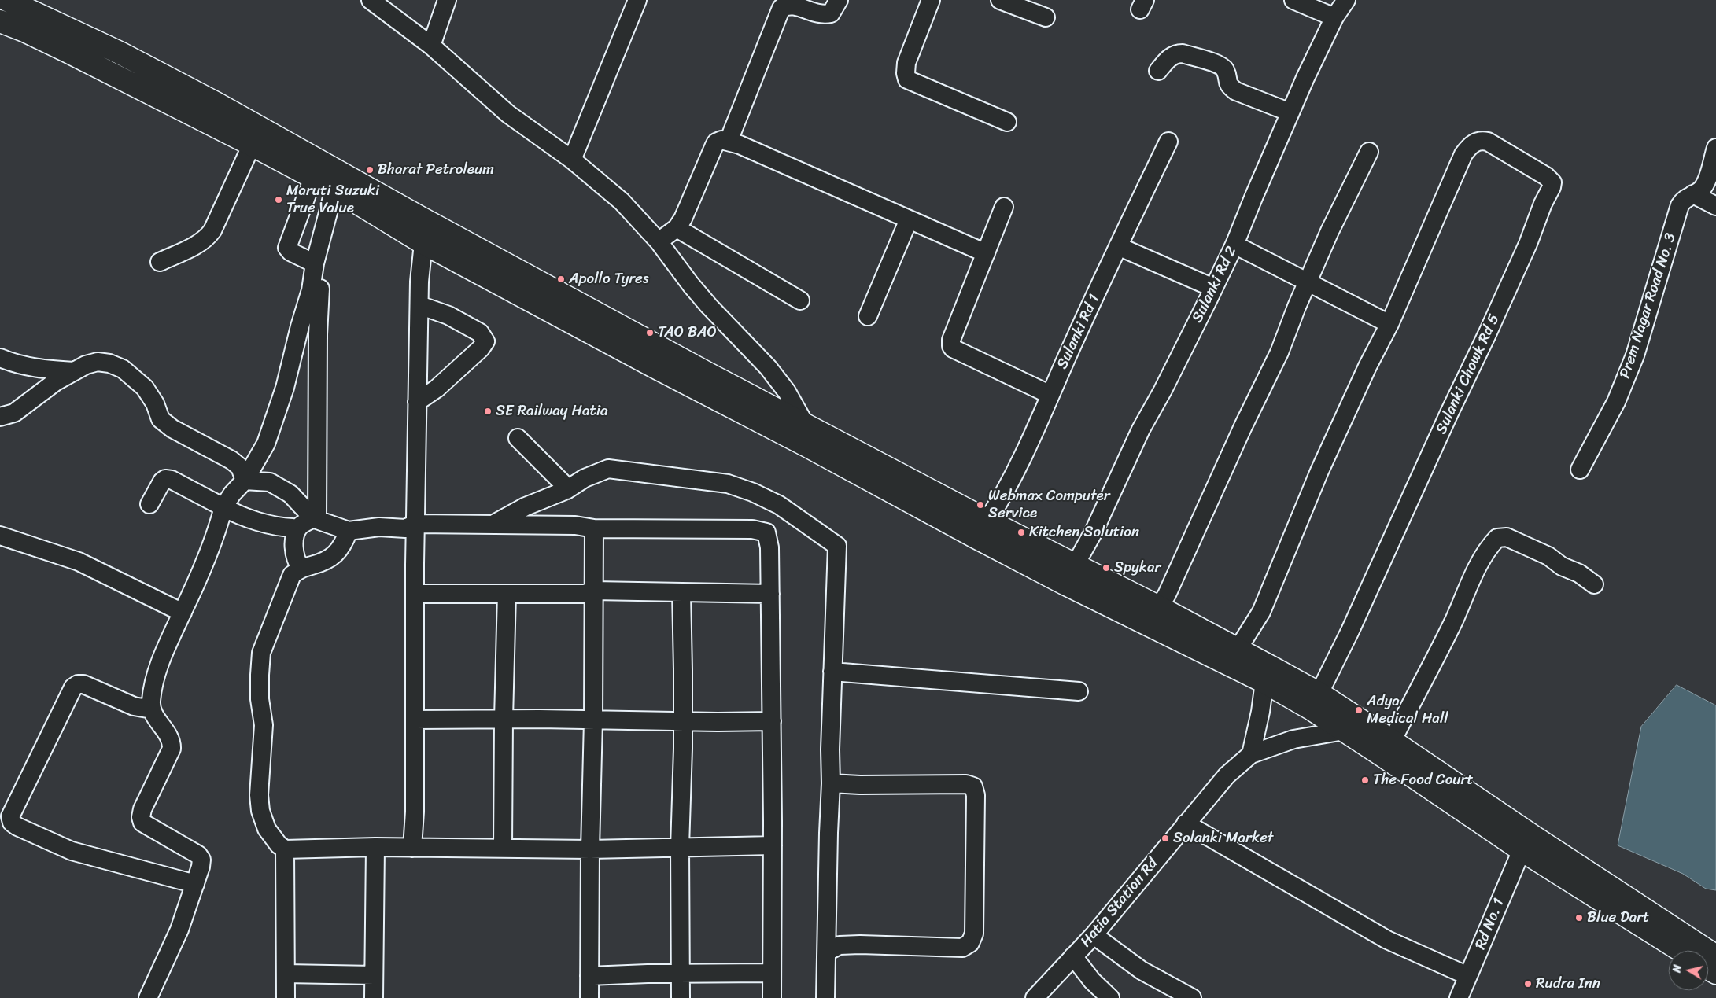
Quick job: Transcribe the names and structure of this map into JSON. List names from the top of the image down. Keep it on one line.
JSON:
{"streets":{"street":["Sulanki Rd 2","Prem Nagar Road No. 3","Sulanki Rd 1","Sulanki Chowk Rd 5","Hatia Station Rd","Rd No. 1"]},"places":["Bharat Petroleum","Maruti Suzuki True Value","Apollo Tyres","TAO BAO","SE Railway Hatia","Webmax Computer Service","Kitchen Solution","Spykar","Adya Medical Hall","The Food Court","Solanki Market","Blue Dart","Rudra Inn"],"north":"left"}
